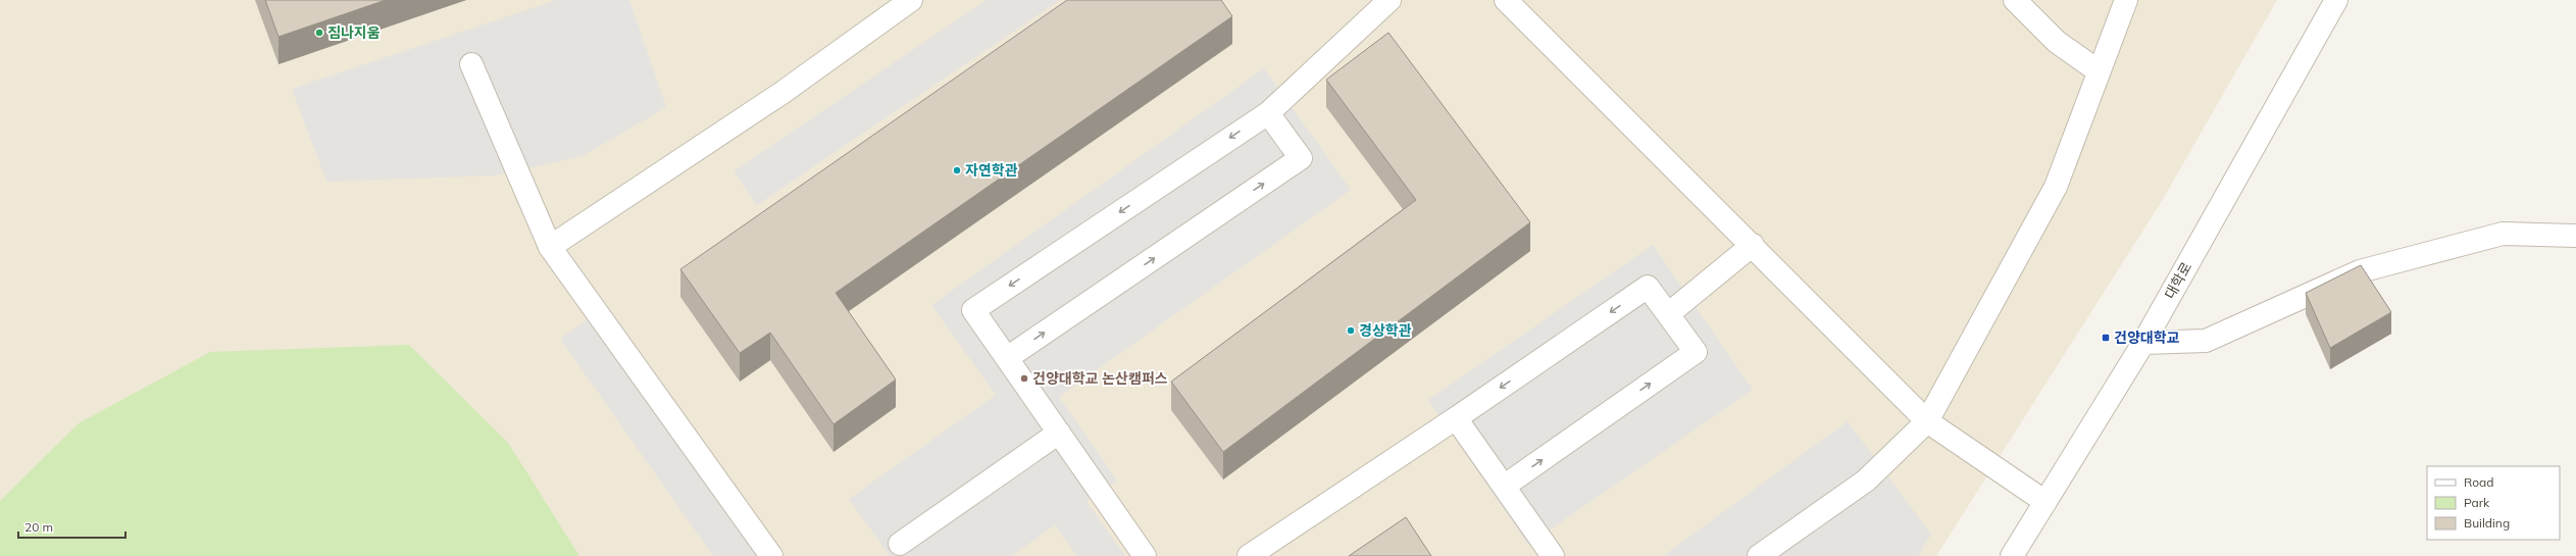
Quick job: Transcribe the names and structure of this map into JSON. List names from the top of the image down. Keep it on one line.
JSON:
{"streets":{"street":["대학로"]},"places":{"other":["짐나지움","자연학관","경상학관","건양대학교 논산캠퍼스"],"transit":["건양대학교"]},"legend":["Road","Park","Building"],"scale_bar":"20 m"}
